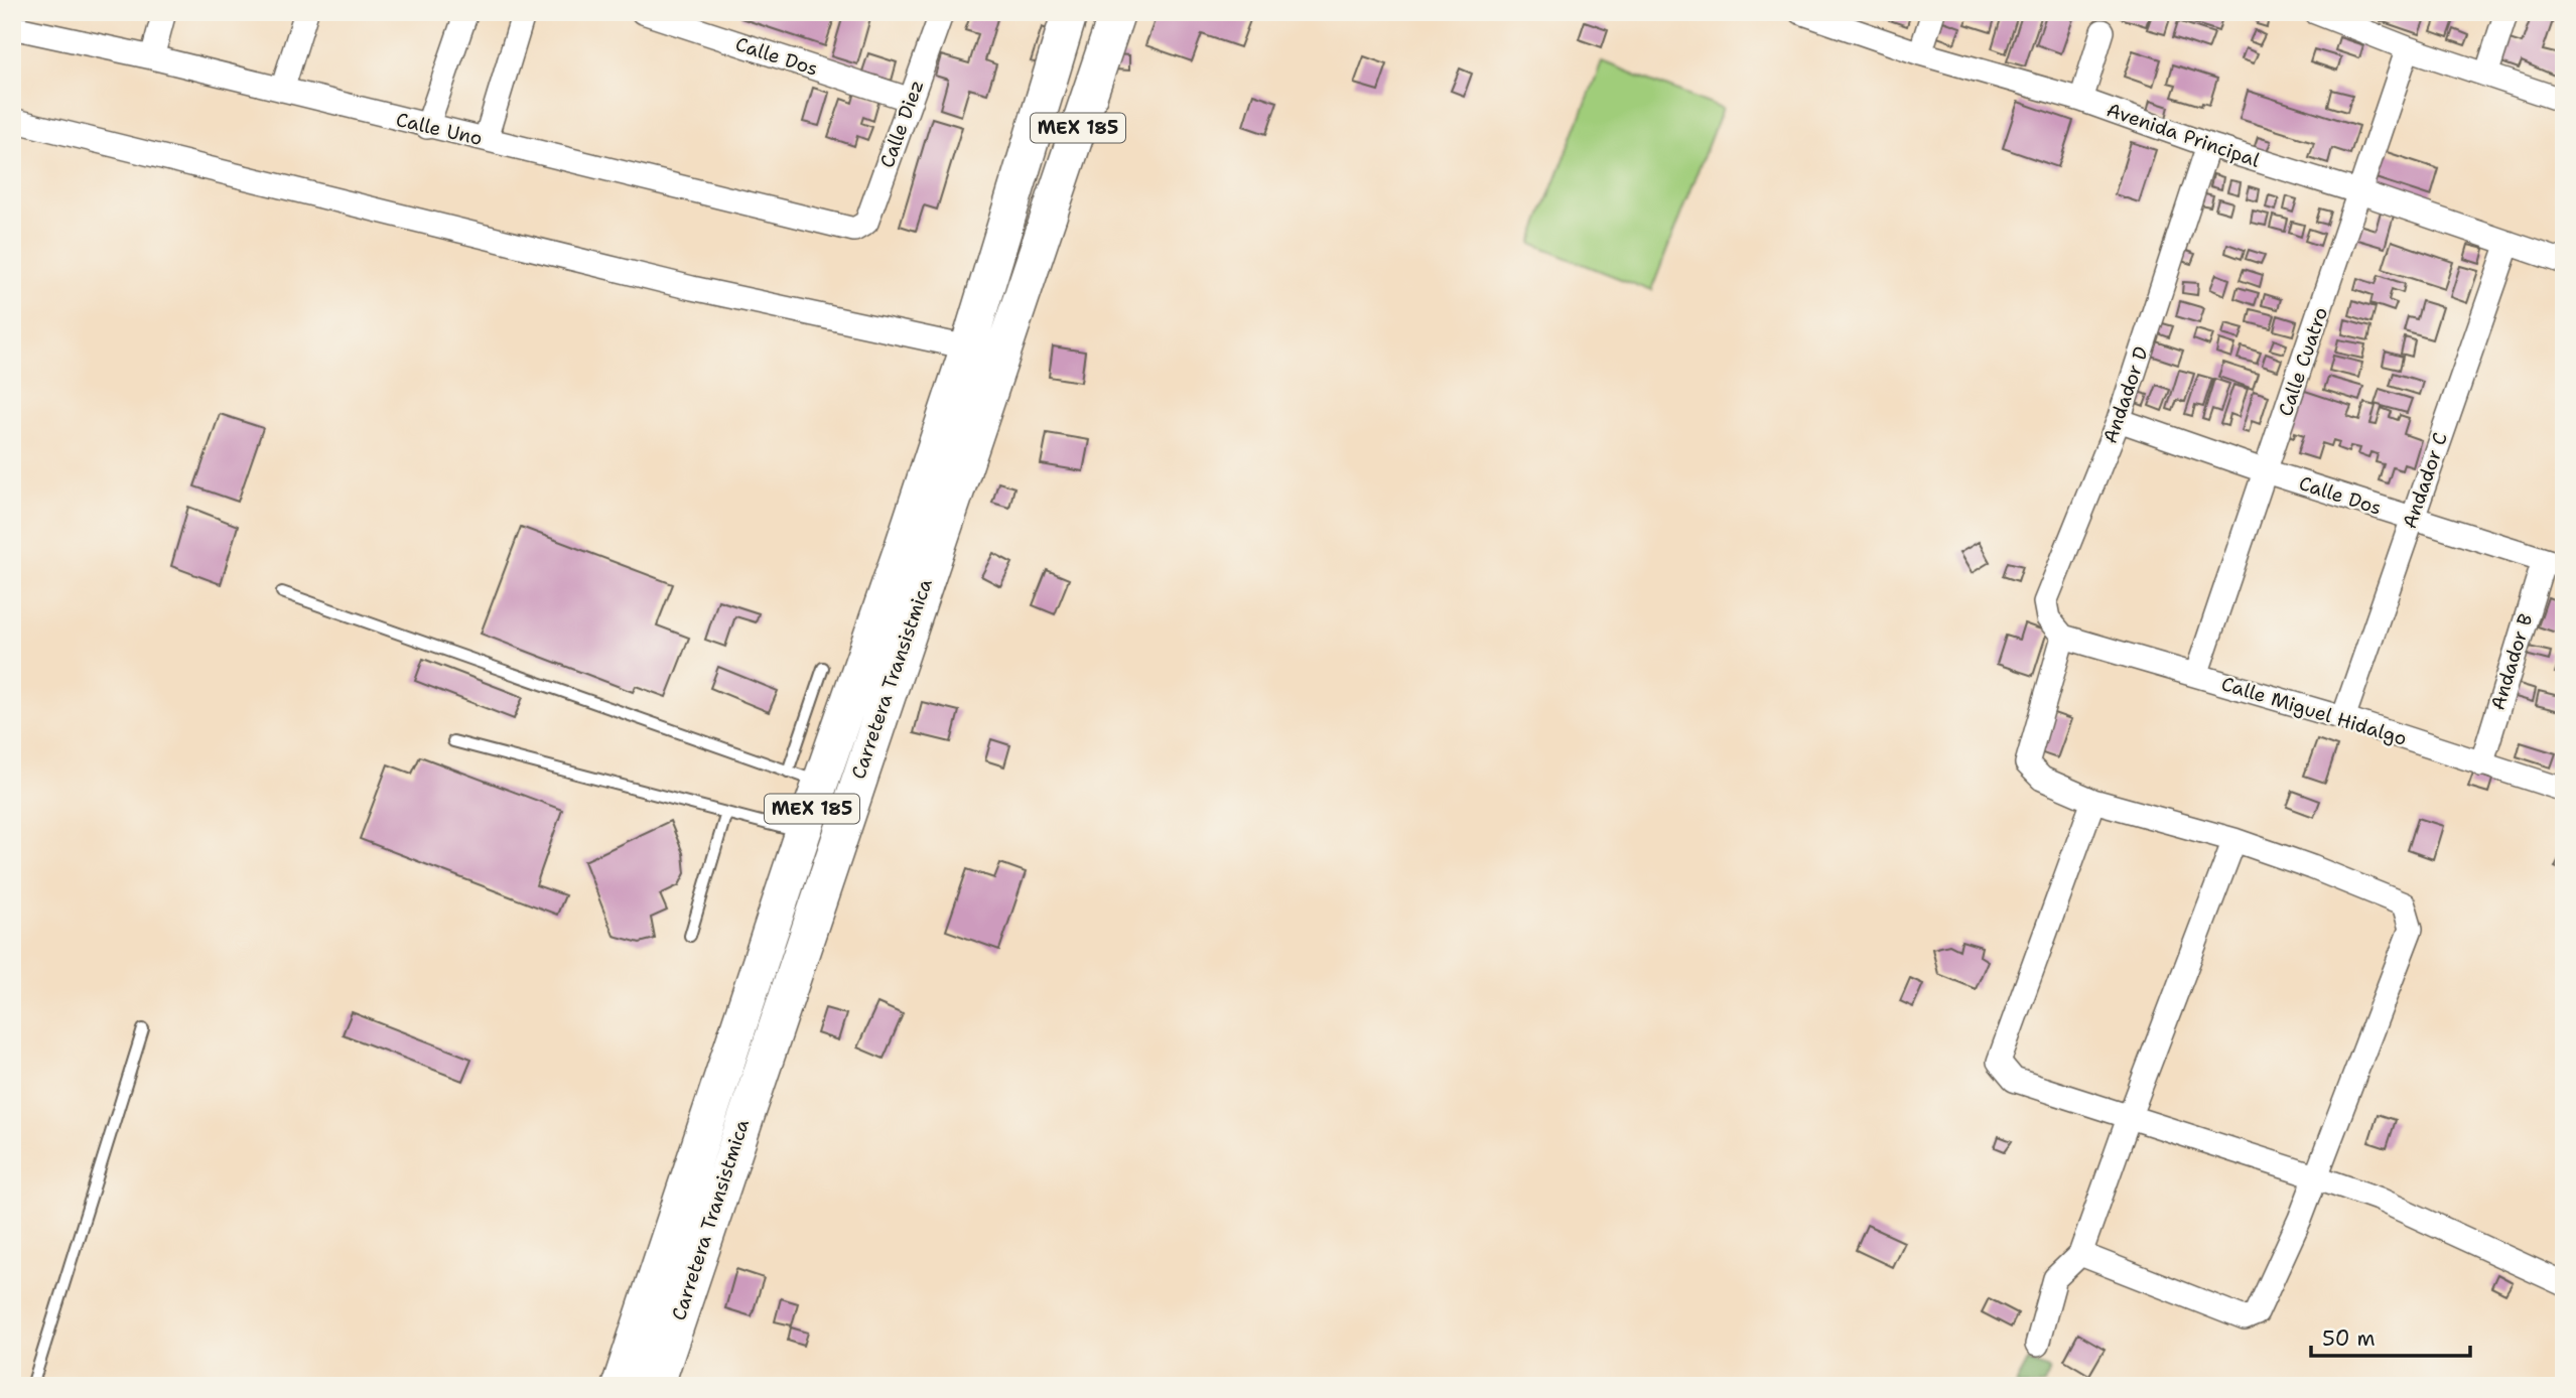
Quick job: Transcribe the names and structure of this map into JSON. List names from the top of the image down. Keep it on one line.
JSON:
{"streets":{"main road":["MEX 185","Carretera Transistmica"],"street":["Calle Dos","Calle Diez","Calle Uno","Avenida Principal","Calle Cuatro","Andador D","Andador C","Andador B","Calle Miguel Hidalgo"]},"crossings":[["Calle Dos","Calle Diez"],["Calle Dos","Calle Cuatro"],["Calle Dos","Andador D"],["Calle Dos","Andador C"],["Calle Dos","Andador B"],["Calle Diez","Calle Uno"],["Avenida Principal","Calle Cuatro"],["Avenida Principal","Andador D"],["Avenida Principal","Andador C"],["Calle Cuatro","Calle Miguel Hidalgo"],["Andador D","Calle Miguel Hidalgo"],["Andador C","Calle Miguel Hidalgo"],["Andador B","Calle Miguel Hidalgo"]],"scale_bar":"50 m"}
